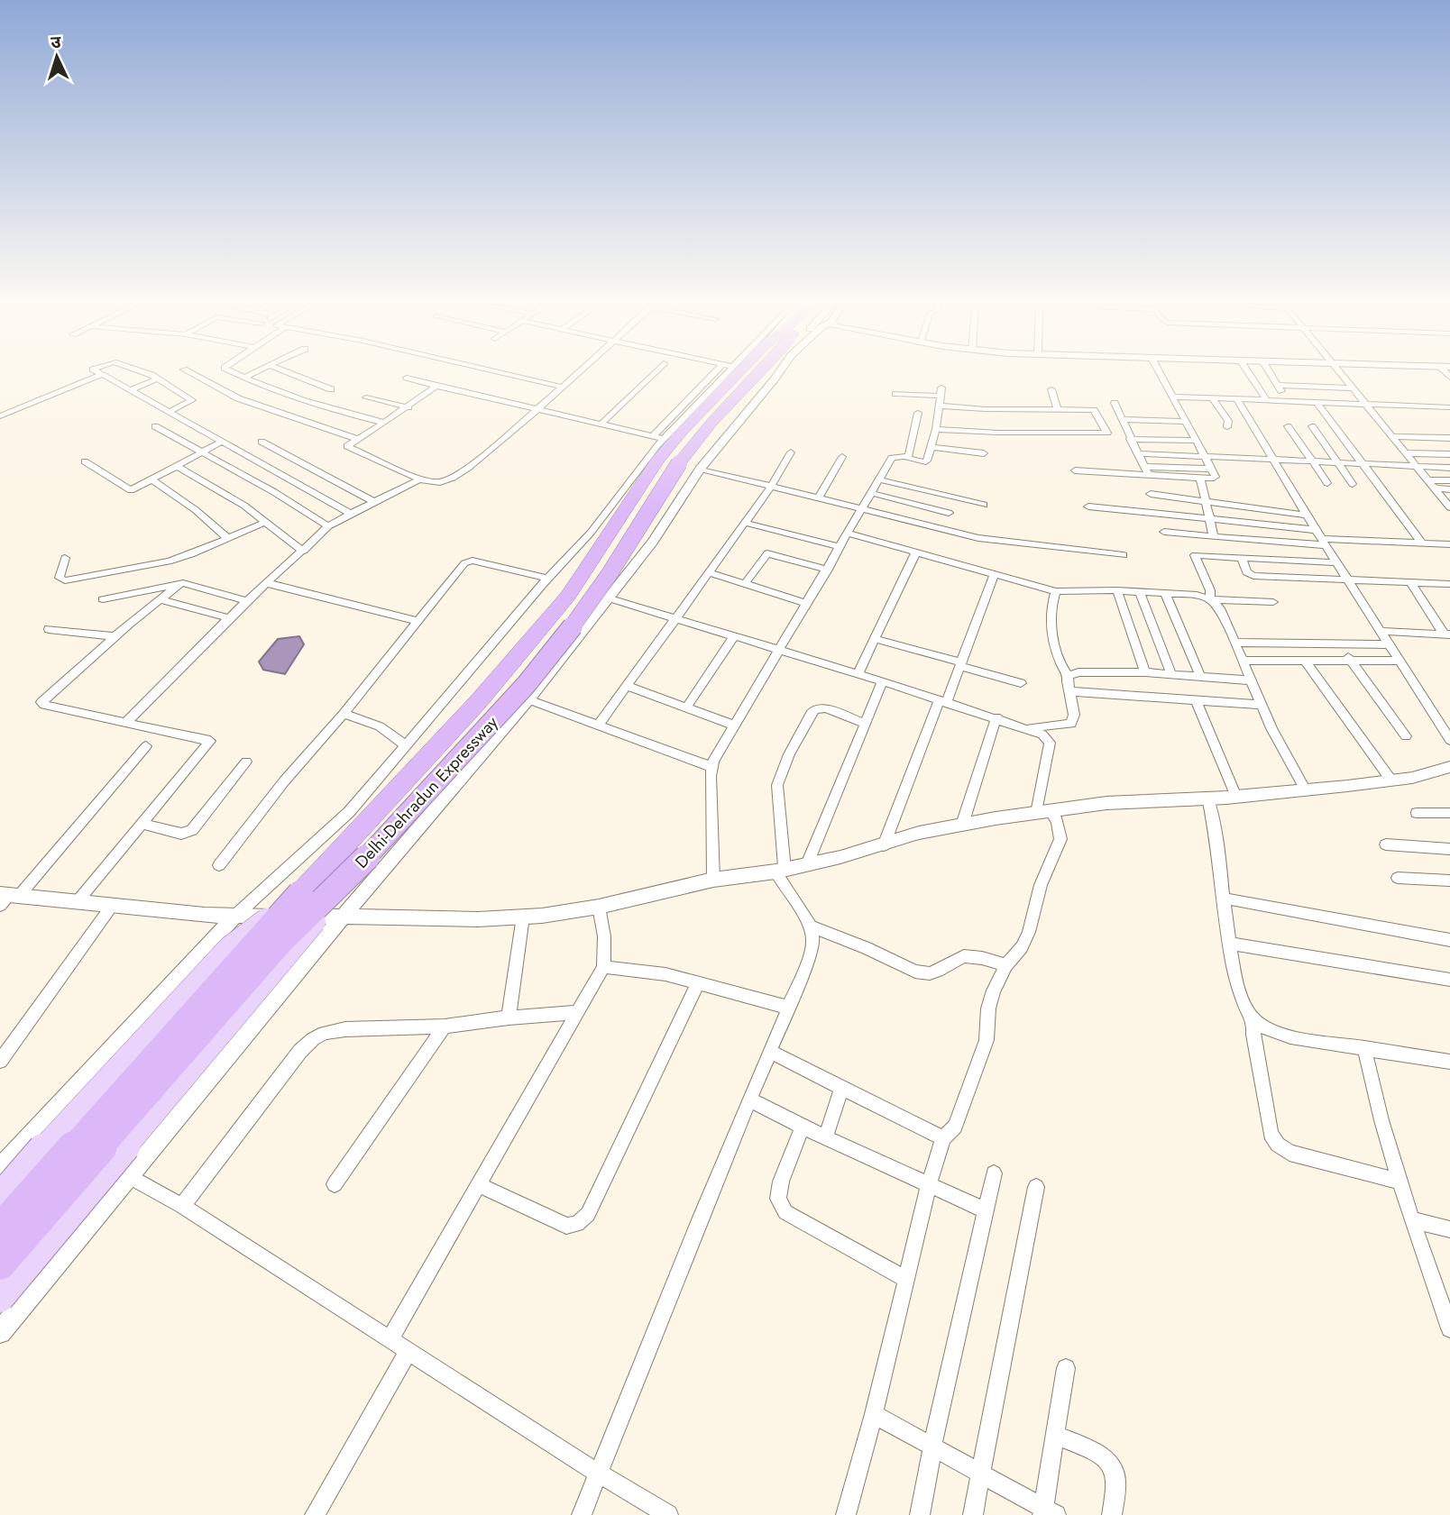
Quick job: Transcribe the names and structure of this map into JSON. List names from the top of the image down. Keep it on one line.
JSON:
{"streets":{"highway":["Delhi-Dehradun Expressway"]},"north":"top"}
